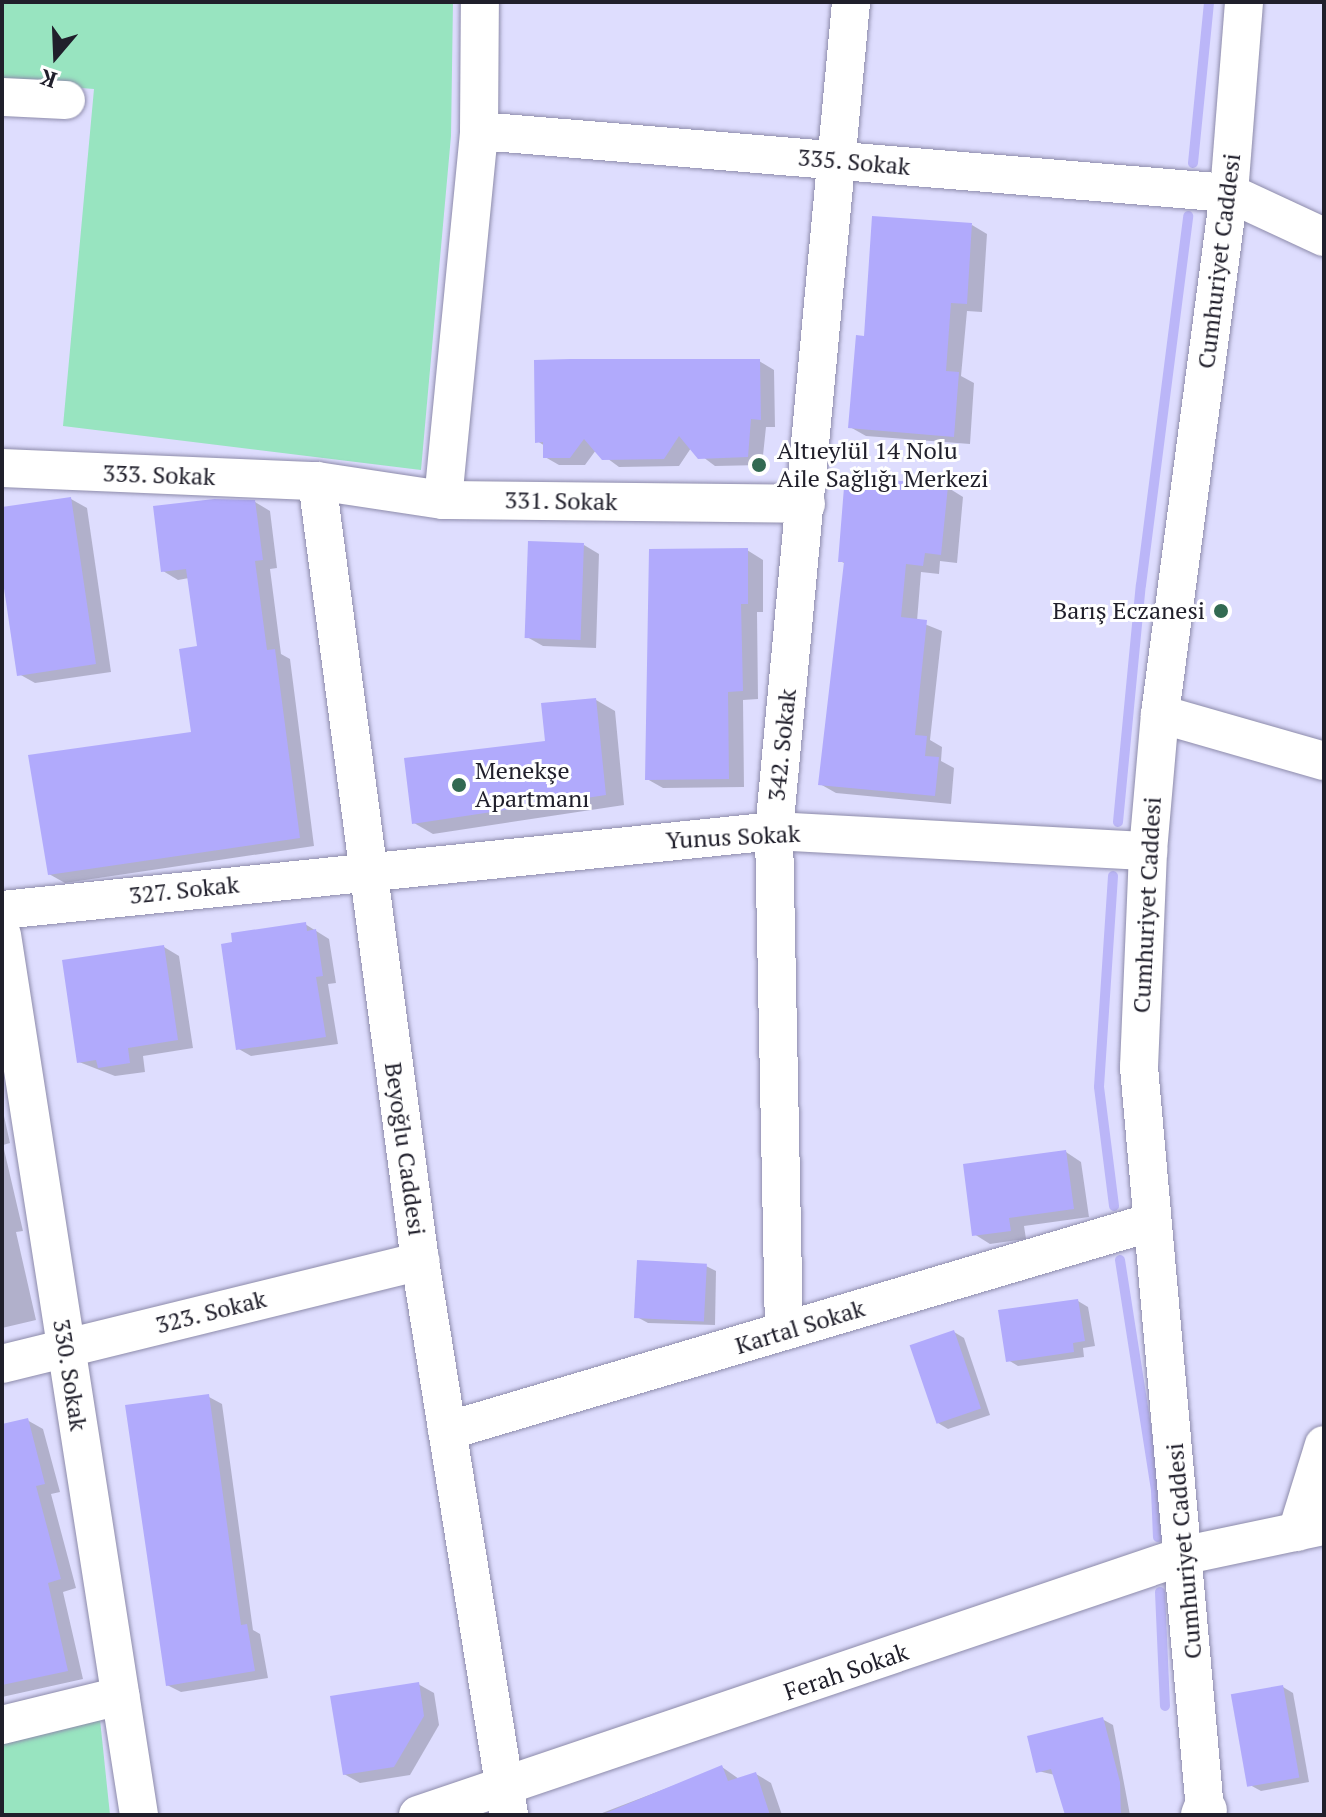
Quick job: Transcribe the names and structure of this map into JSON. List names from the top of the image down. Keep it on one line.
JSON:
{"streets":{"street":["335. Sokak","Cumhuriyet Caddesi","333. Sokak","331. Sokak","342. Sokak","Yunus Sokak","327. Sokak","Beyoğlu Caddesi","323. Sokak","Kartal Sokak","330. Sokak","Ferah Sokak"]},"crossings":[["335. Sokak","Cumhuriyet Caddesi"],["335. Sokak","342. Sokak"],["Cumhuriyet Caddesi","Yunus Sokak"],["Cumhuriyet Caddesi","Kartal Sokak"],["Cumhuriyet Caddesi","Ferah Sokak"],["333. Sokak","331. Sokak"],["333. Sokak","Beyoğlu Caddesi"],["331. Sokak","342. Sokak"],["331. Sokak","Beyoğlu Caddesi"],["342. Sokak","Yunus Sokak"],["342. Sokak","Kartal Sokak"],["Yunus Sokak","327. Sokak"],["Yunus Sokak","Beyoğlu Caddesi"],["327. Sokak","Beyoğlu Caddesi"],["Beyoğlu Caddesi","323. Sokak"],["Beyoğlu Caddesi","Kartal Sokak"],["Beyoğlu Caddesi","Ferah Sokak"],["323. Sokak","330. Sokak"]],"places":["Altıeylül 14 Nolu Aile Sağlığı Merkezi","Barış Eczanesi","Menekşe Apartmanı"],"north":"bottom"}
